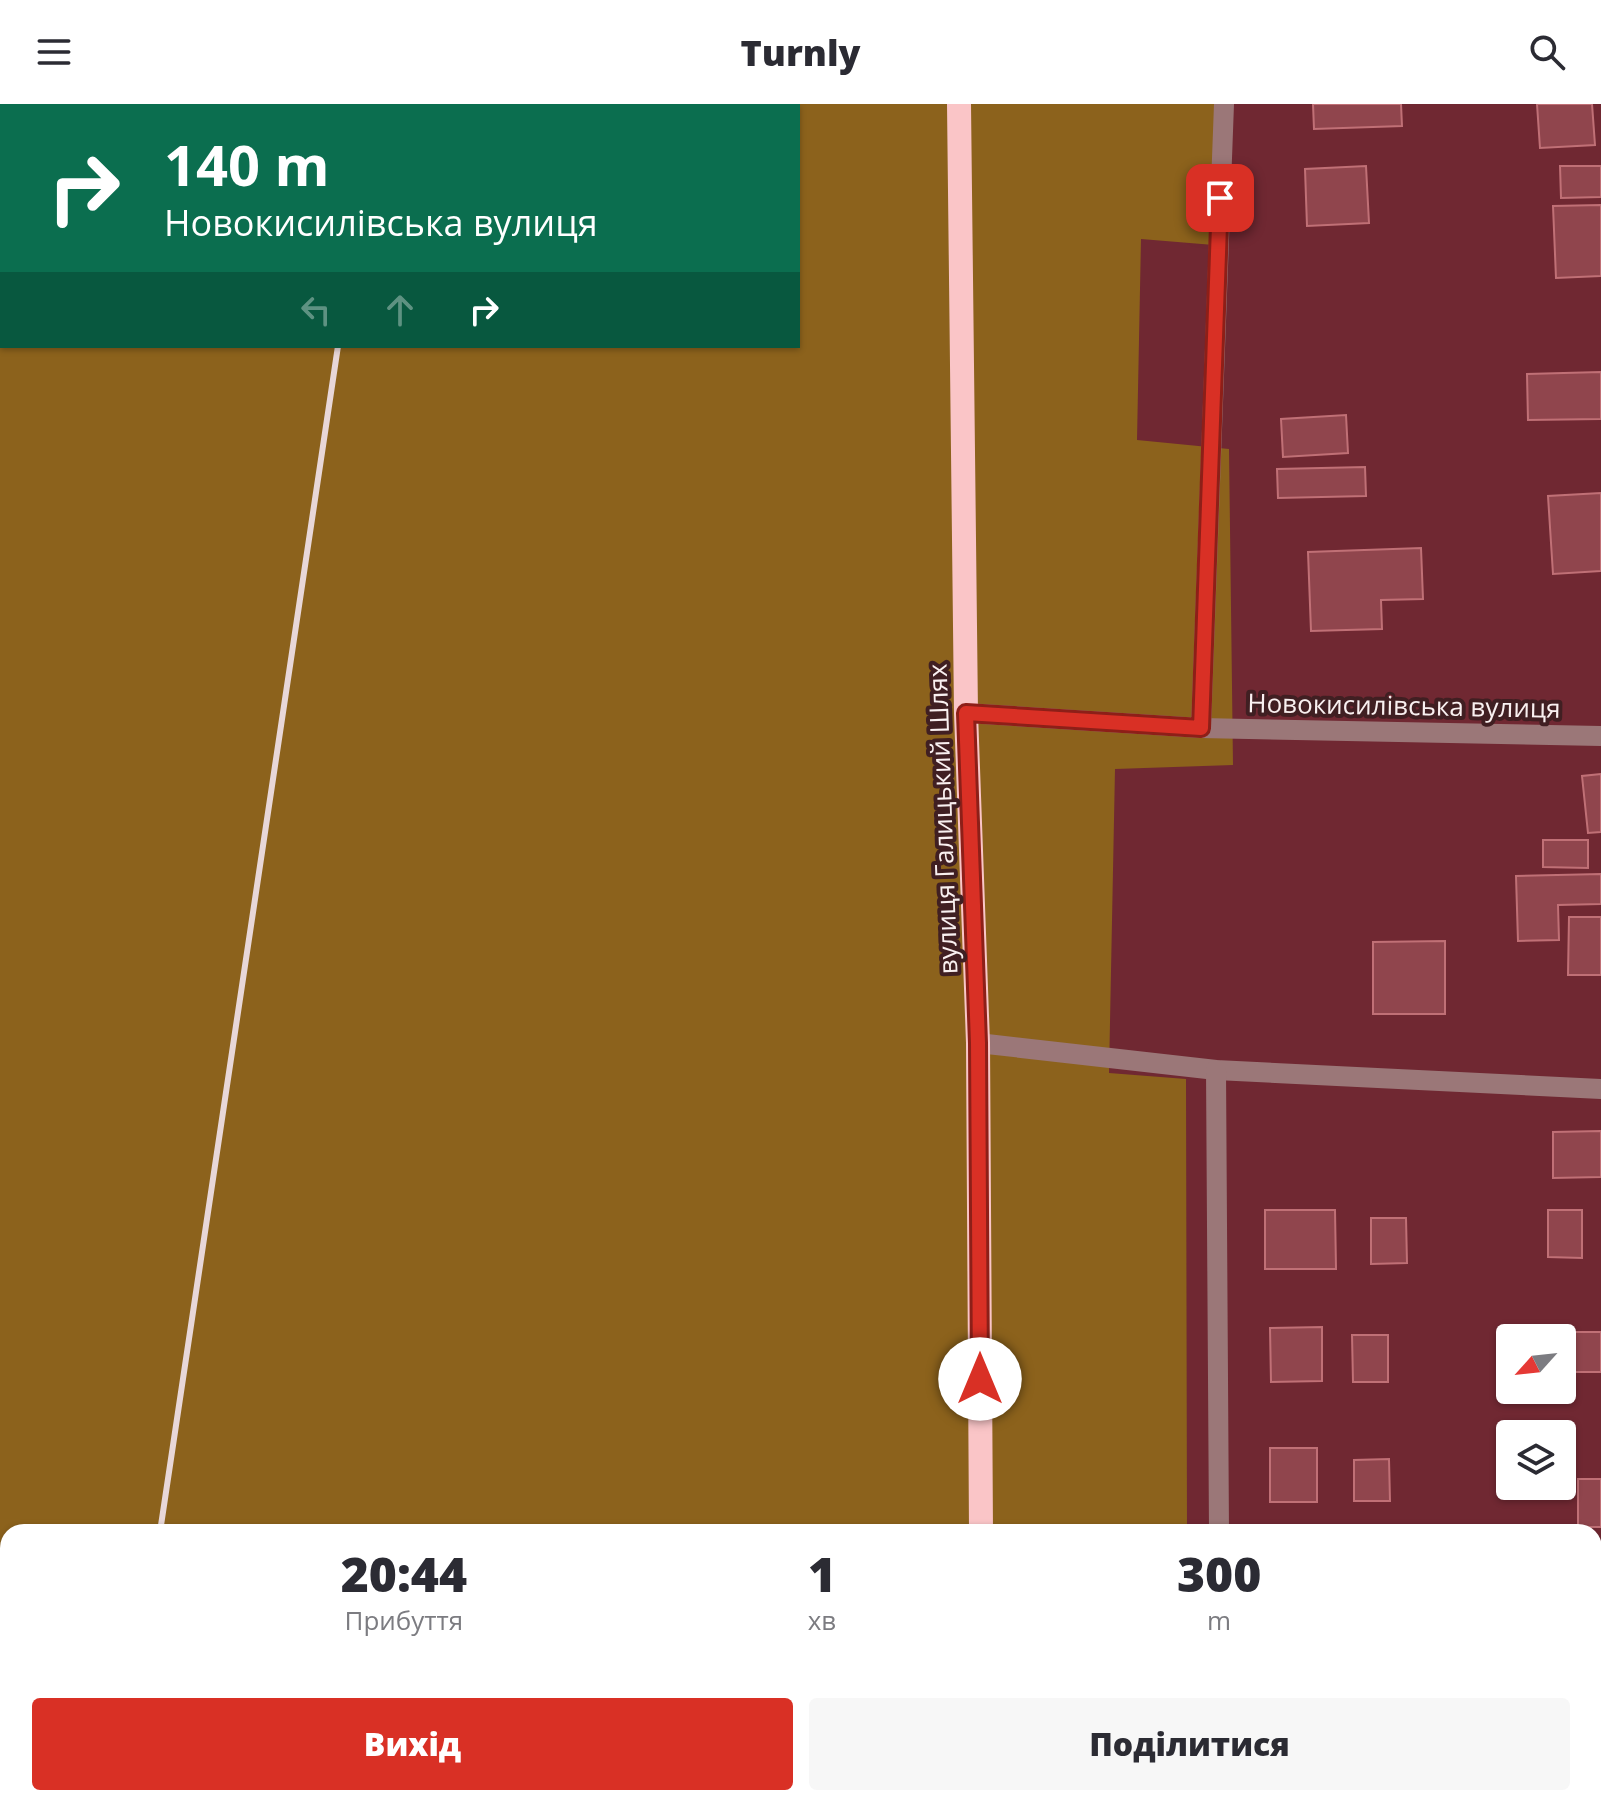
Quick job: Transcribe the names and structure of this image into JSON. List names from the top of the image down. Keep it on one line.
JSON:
{"streets":{"highway":["вулиця Галицький Шлях"],"street":["Новокисилівська вулиця"]},"crossings":[["Новокисилівська вулиця","вулиця Галицький Шлях"]],"north":"bottom left","page":{"header":"Turnly","turn":["140 m","Новокисилівська вулиця"],"eta":["20:44","Прибуття","1","хв","300","m"],"buttons":["Вихід","Поділитися"]}}
